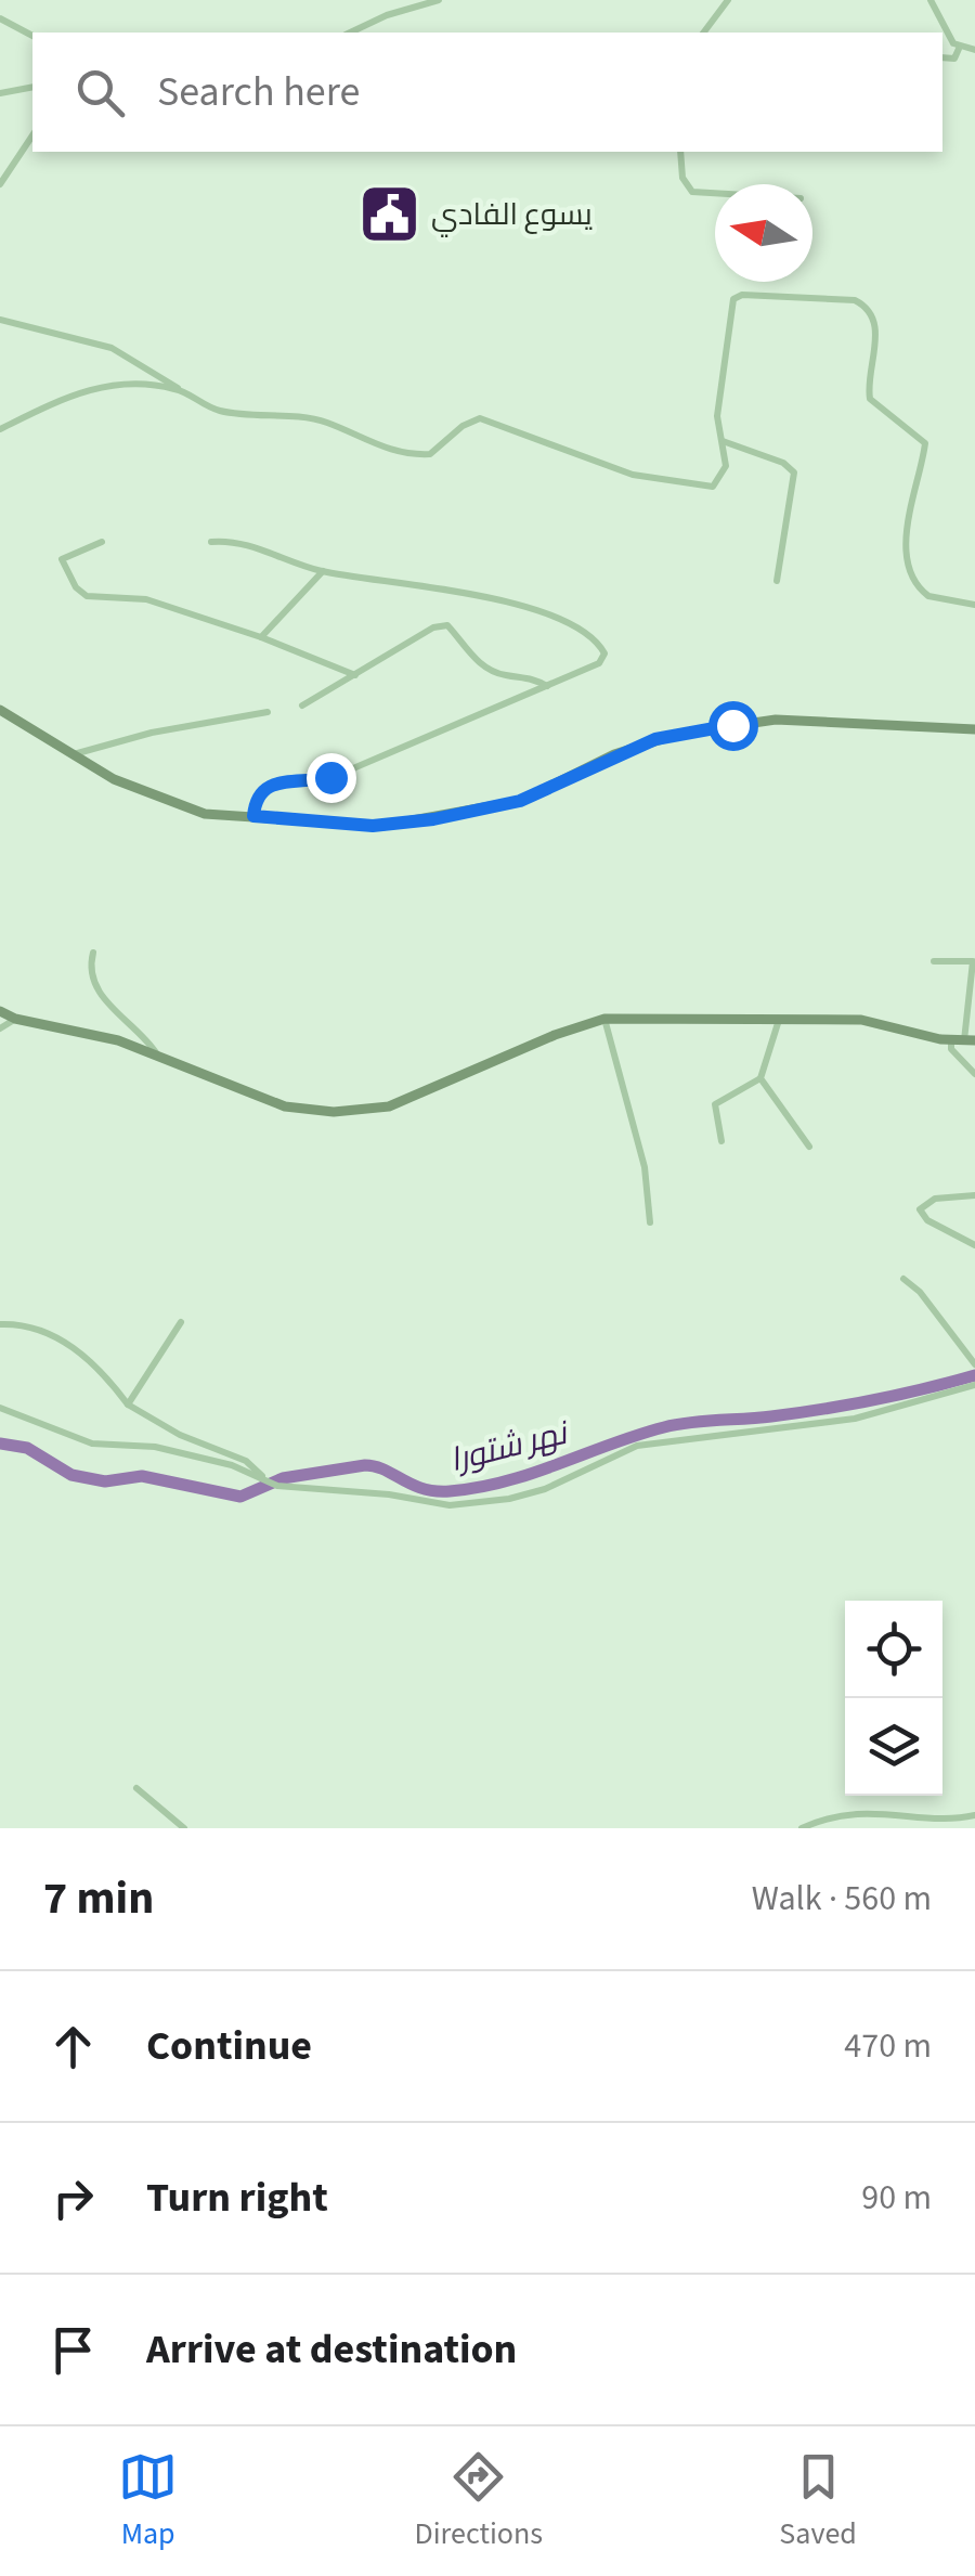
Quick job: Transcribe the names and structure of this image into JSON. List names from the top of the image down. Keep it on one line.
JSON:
{"water":["نهر شتورا"],"places":{"public building":["يسوع الفادي"]},"north":"left","page":{"search":"Search here","heading":["7 min","Walk · 560 m"],"list":[["Continue","470 m"],["Turn right","90 m"],"Arrive at destination"],"nav":["Map","Directions","Saved"]}}
